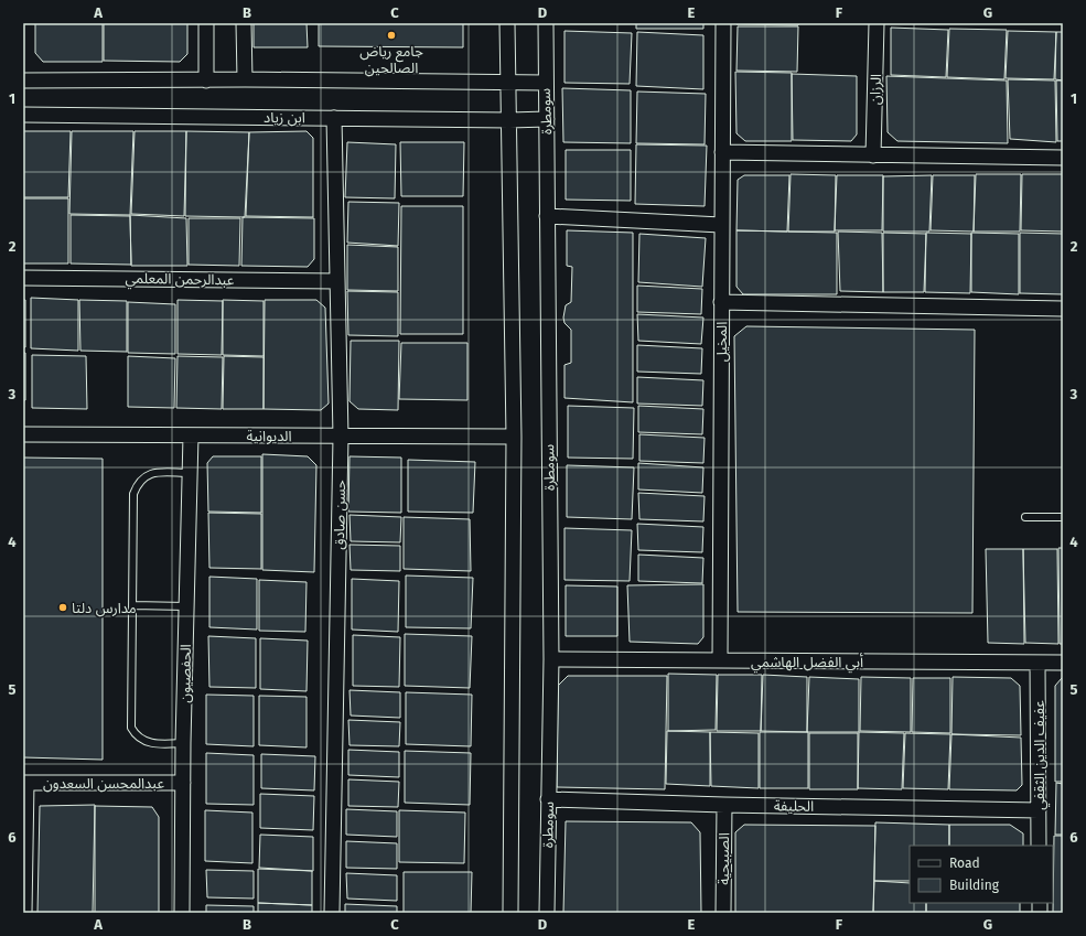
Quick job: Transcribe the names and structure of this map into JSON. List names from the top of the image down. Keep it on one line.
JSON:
{"streets":{"street":["الرزان","سومطرة","ابن زياد","عبدالرحمن المعلمي","المخيل","الديوانية","حسن صادق","أبي الفضل الهاشمي","الحفصيون","عفيف الدين الثقفي","عبدالمحسن السعدون","الحليفة","الصبيحية"]},"crossings":[["سومطرة","ابن زياد"],["سومطرة","أبي الفضل الهاشمي"],["سومطرة","الحليفة"],["ابن زياد","حسن صادق"],["عبدالرحمن المعلمي","حسن صادق"],["المخيل","أبي الفضل الهاشمي"],["الديوانية","حسن صادق"],["الديوانية","الحفصيون"],["أبي الفضل الهاشمي","عفيف الدين الثقفي"],["الحفصيون","عبدالمحسن السعدون"],["عفيف الدين الثقفي","الحليفة"],["الحليفة","الصبيحية"]],"places":["جامع رياض الصالحين","مدارس دلتا"],"legend":["Road","Building"],"grid":{"columns":["A","B","C","D","E","F","G"],"rows":["1","2","3","4","5","6"]}}
